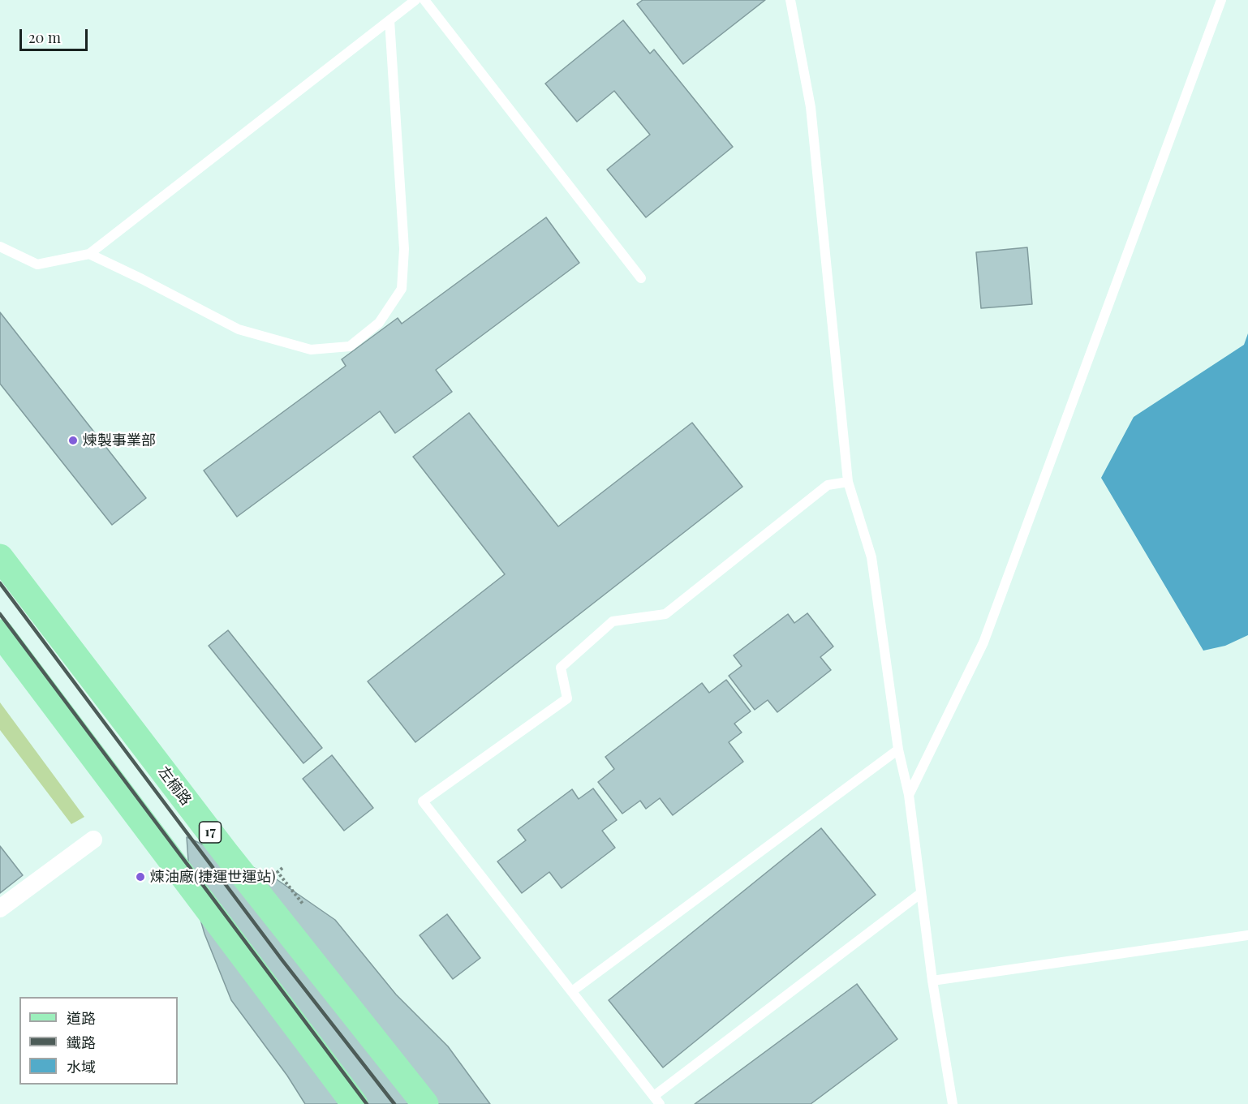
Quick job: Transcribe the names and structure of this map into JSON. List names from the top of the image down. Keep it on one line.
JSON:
{"streets":{"main road":["左楠路","17"]},"places":["煉製事業部","煉油廠(捷運世運站)"],"legend":["道路","鐵路","水域"],"scale_bar":"20 m"}
